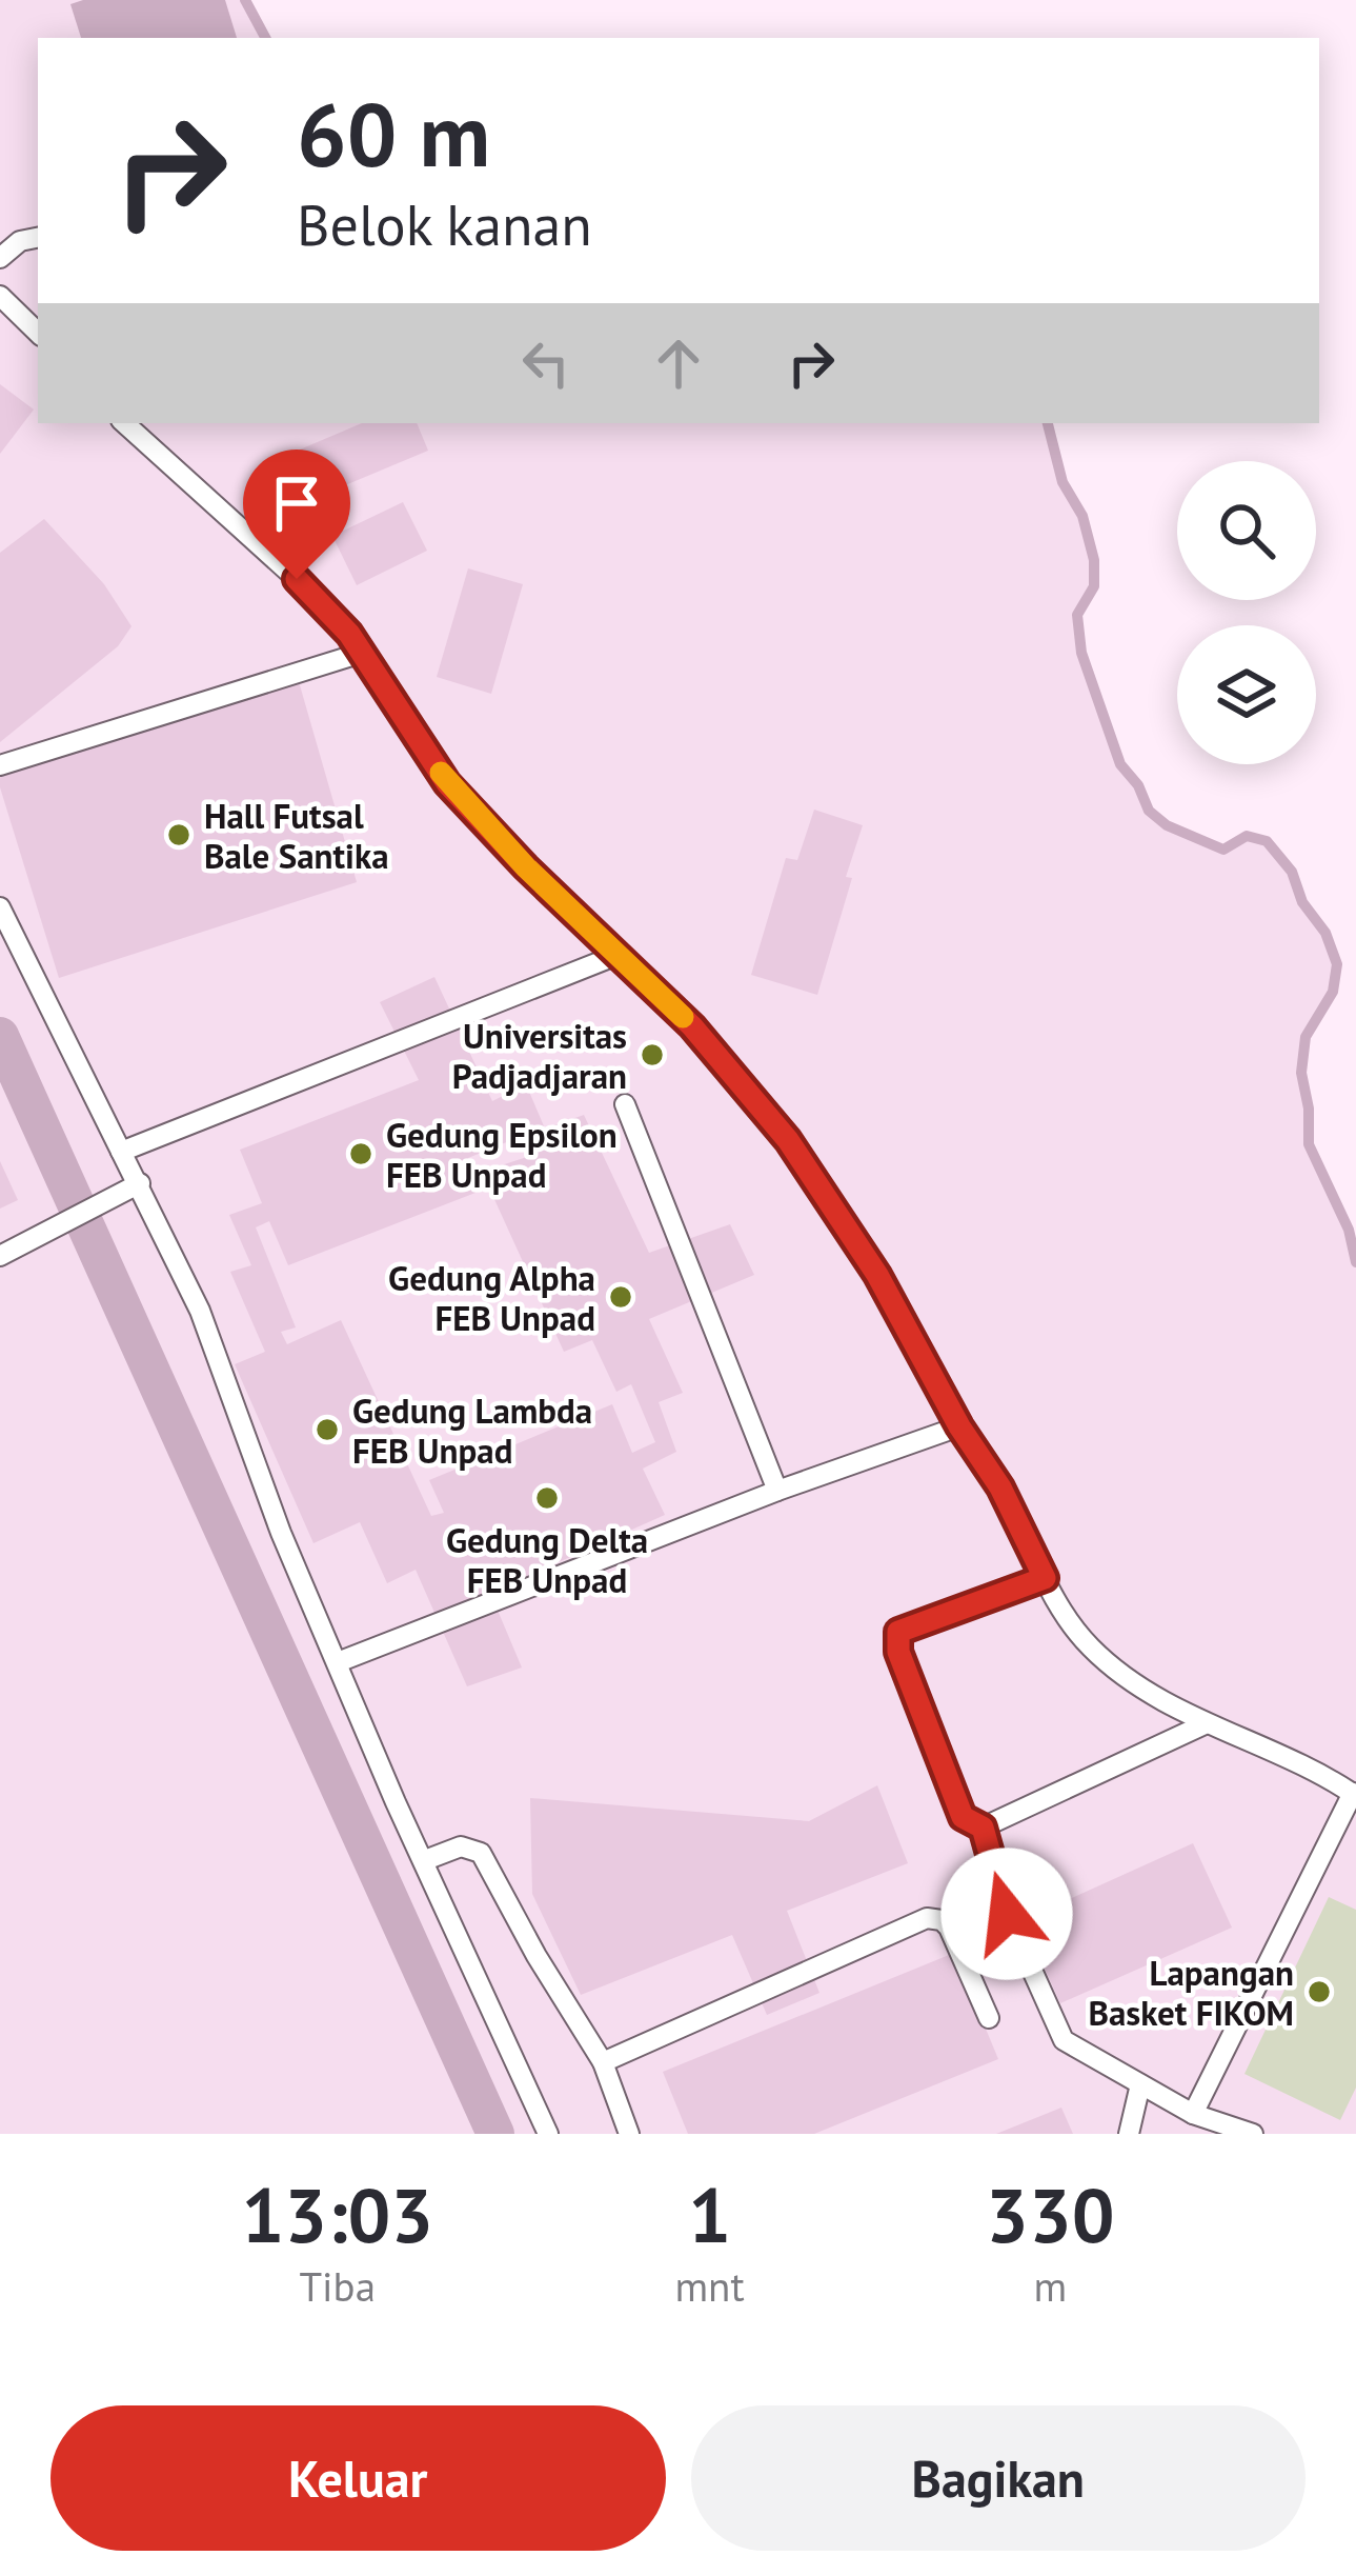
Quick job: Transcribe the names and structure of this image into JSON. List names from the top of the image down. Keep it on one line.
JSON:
{"places":["Hall Futsal Bale Santika","Universitas Padjadjaran","Gedung Epsilon FEB Unpad","Gedung Alpha FEB Unpad","Gedung Lambda FEB Unpad","Gedung Delta FEB Unpad","Lapangan Basket FIKOM"],"page":{"turn":["60 m","Belok kanan"],"eta":["13:03","Tiba","1","mnt","330","m"],"buttons":["Keluar","Bagikan"]}}
